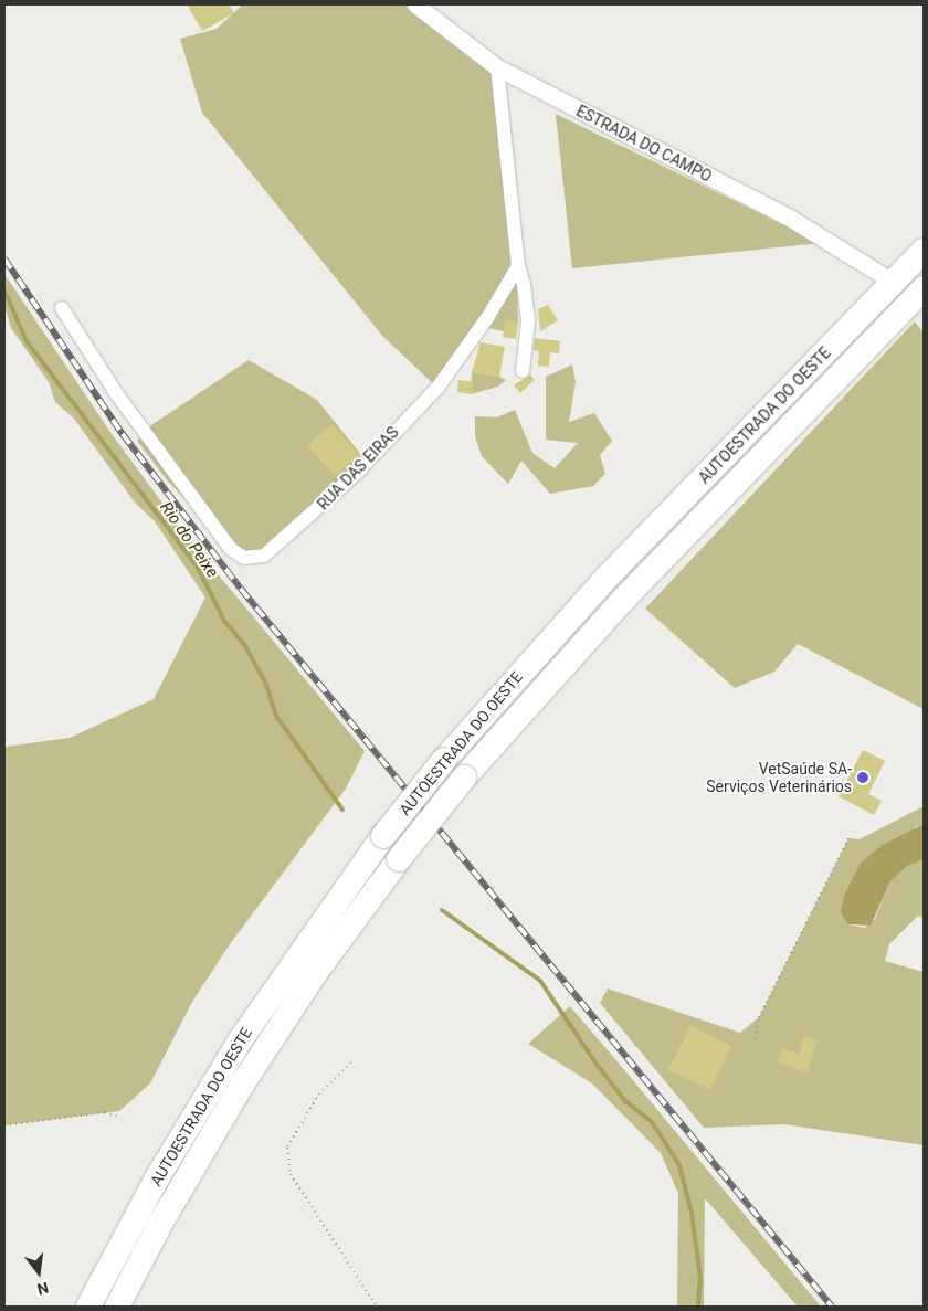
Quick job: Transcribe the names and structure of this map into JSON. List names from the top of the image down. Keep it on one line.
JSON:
{"streets":{"highway":["AUTOESTRADA DO OESTE"],"street":["ESTRADA DO CAMPO","RUA DAS EIRAS"]},"water":["Rio do Peixe"],"places":["VetSaúde SA- Serviços Veterinários"],"north":"bottom"}
